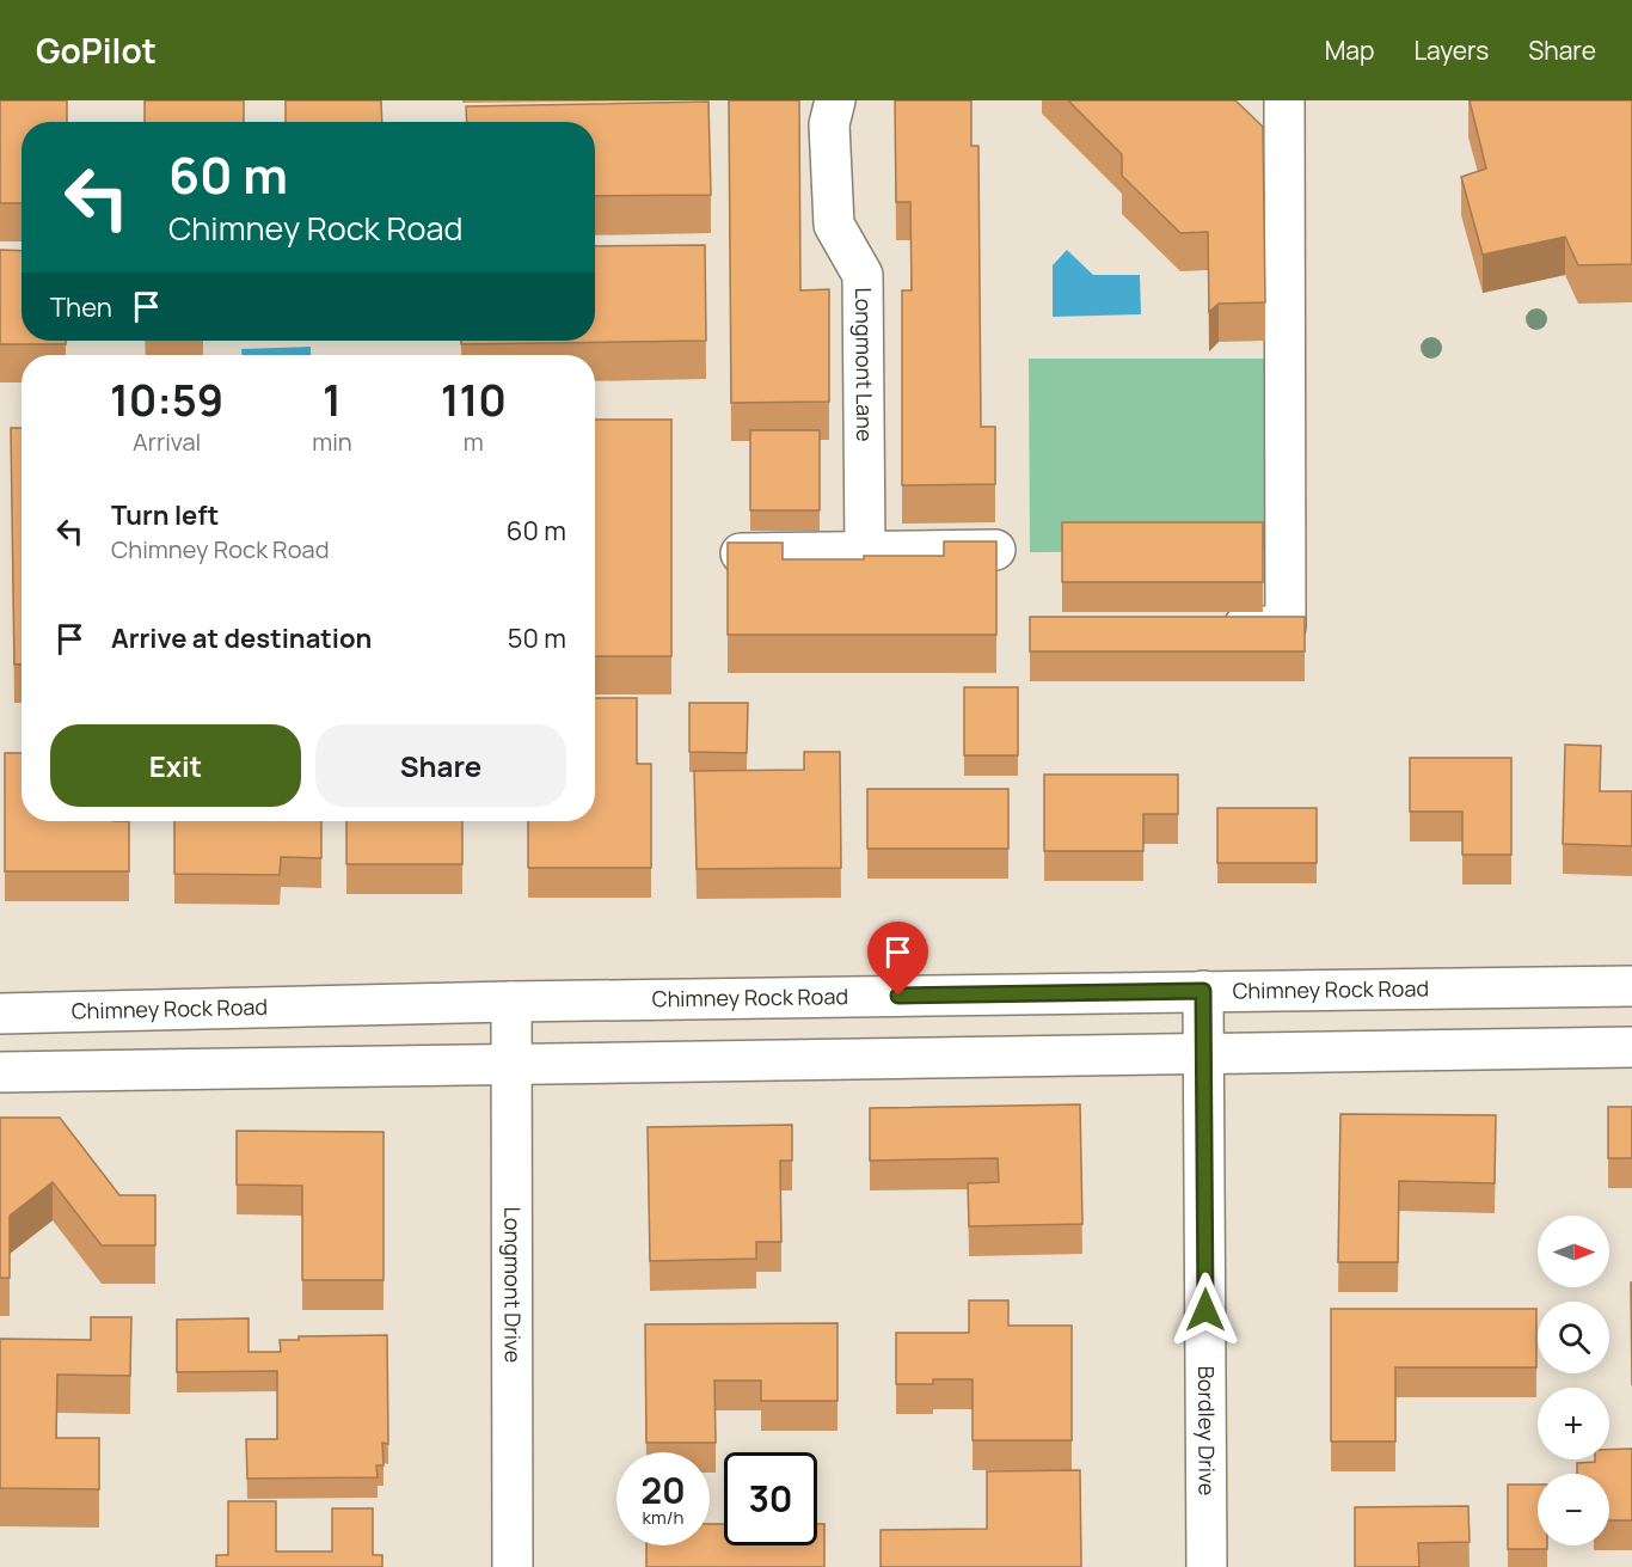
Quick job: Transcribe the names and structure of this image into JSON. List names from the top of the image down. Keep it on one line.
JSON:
{"streets":{"main road":["Longmont Lane","Chimney Rock Road","Longmont Drive","Bordley Drive"]},"crossings":[["Chimney Rock Road","Longmont Drive"],["Chimney Rock Road","Bordley Drive"]],"north":"right","page":{"header":"GoPilot","nav":["Map","Layers","Share"],"turn":["60 m","Chimney Rock Road"],"then":"Then","eta":["10:59","Arrival","1","min","110","m"],"list":[{"name":"Turn left","note":"Chimney Rock Road","value":"60 m"},{"name":"Arrive at destination","value":"50 m"}],"buttons":["Exit","Share"],"map_buttons":["+","−"],"speed":"20 km/h","limit":"30"}}
